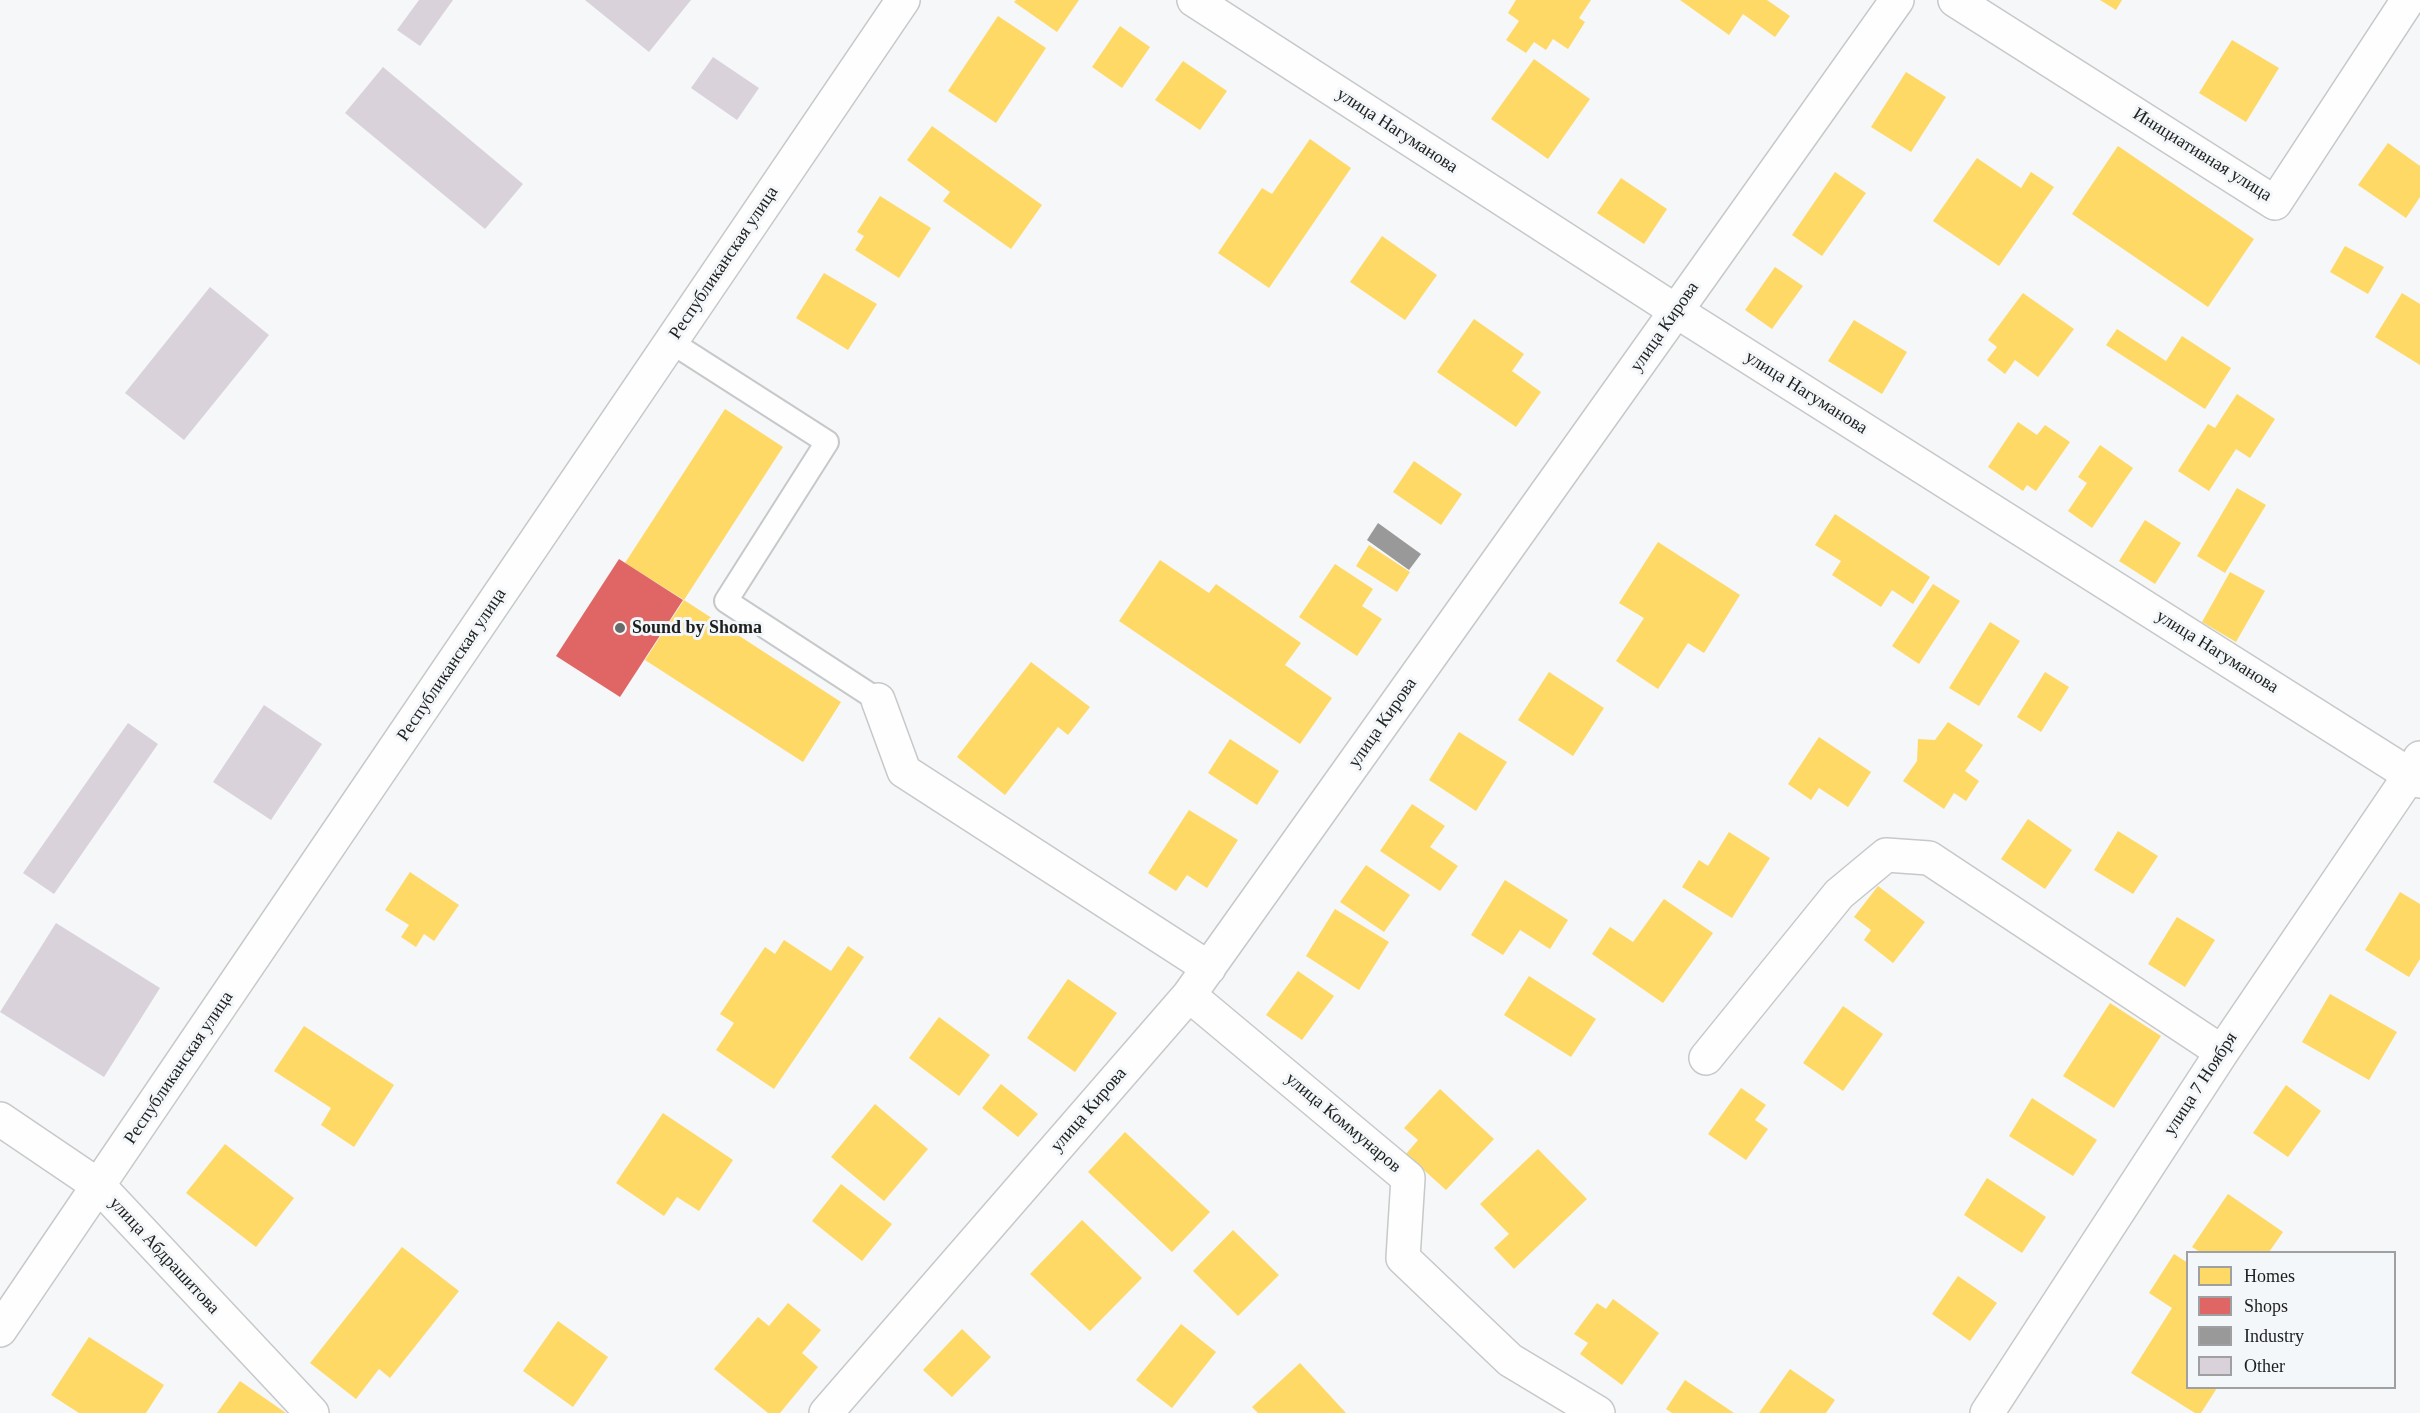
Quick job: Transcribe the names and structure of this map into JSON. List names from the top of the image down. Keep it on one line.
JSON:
{"streets":{"street":["улица Нагуманова","Инициативная улица","Республиканская улица","улица Кирова","улица 7 Ноября","улица Коммунаров","улица Абдрашитова"]},"crossings":[["улица Нагуманова","улица Кирова"],["улица Нагуманова","улица 7 Ноября"],["Республиканская улица","улица Абдрашитова"],["улица Кирова","улица Коммунаров"]],"places":["Sound by Shoma"],"legend":["Homes","Shops","Industry","Other"]}
